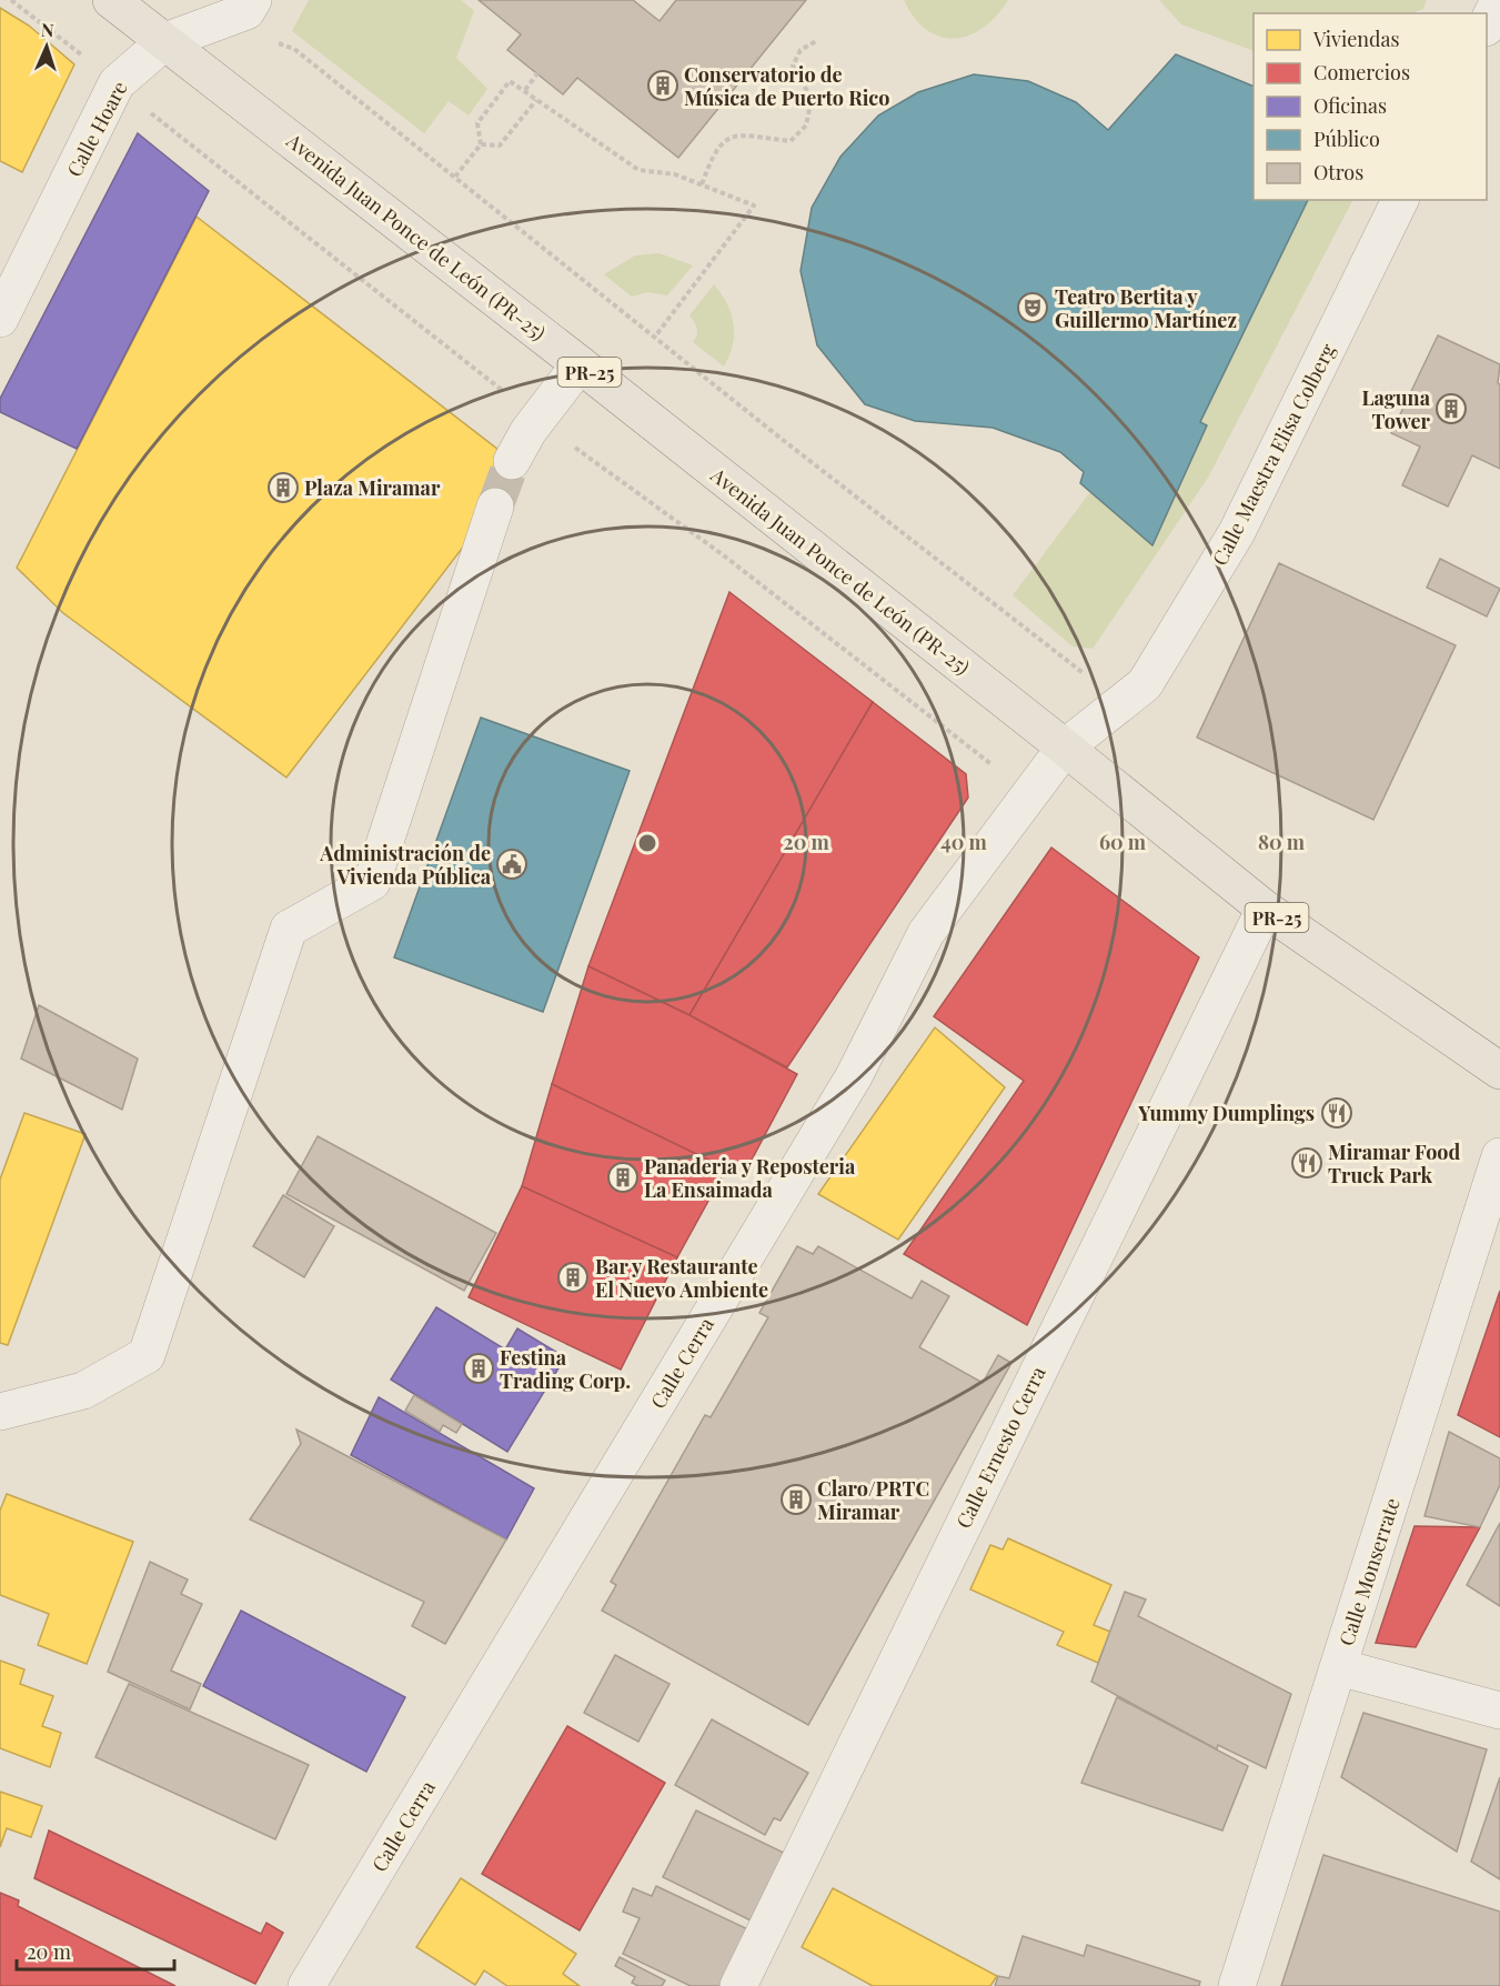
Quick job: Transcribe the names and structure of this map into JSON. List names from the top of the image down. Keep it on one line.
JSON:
{"streets":{"main road":["Avenida Juan Ponce de León (PR-25)","PR-25"],"street":["Calle Hoare","Calle Maestra Elisa Colberg","Calle Cerra","Calle Ernesto Cerra","Calle Monserrate"]},"crossings":[["Calle Hoare","Avenida Juan Ponce de León (PR-25)"],["Avenida Juan Ponce de León (PR-25)","PR-25"],["Avenida Juan Ponce de León (PR-25)","Calle Maestra Elisa Colberg"],["Avenida Juan Ponce de León (PR-25)","Calle Cerra"],["PR-25","Calle Maestra Elisa Colberg"],["PR-25","Calle Cerra"],["PR-25","Calle Ernesto Cerra"],["Calle Maestra Elisa Colberg","Calle Cerra"]],"places":{"building":["Conservatorio de Música de Puerto Rico","Laguna Tower","Plaza Miramar","Panaderia y Reposteria La Ensaimada","Bar y Restaurante El Nuevo Ambiente","Festina Trading Corp.","Claro/PRTC Miramar"],"theatre":["Teatro Bertita y Guillermo Martínez"],"public building":["Administración de Vivienda Pública"],"restaurant":["Yummy Dumplings","Miramar Food Truck Park"]},"legend":["Viviendas","Comercios","Oficinas","Público","Otros"],"scale_bar":"20 m","north":"top","rings":["20 m","40 m","60 m","80 m"]}
